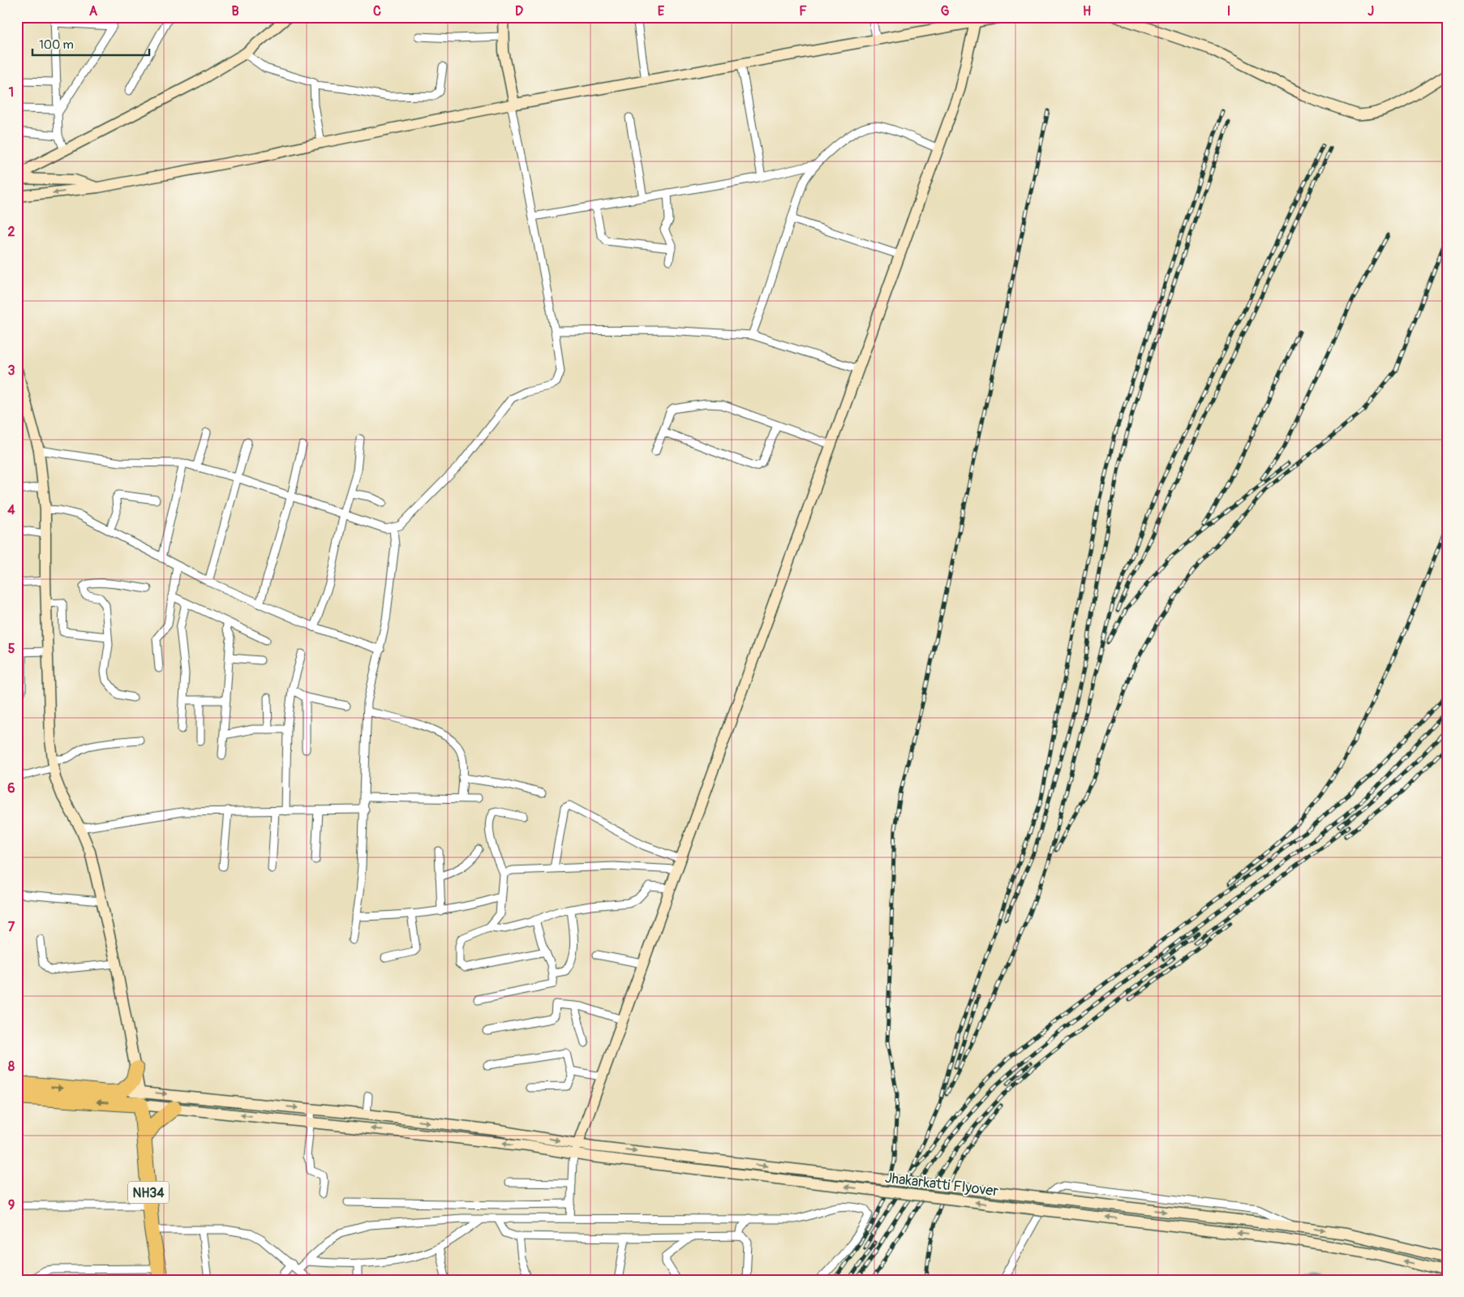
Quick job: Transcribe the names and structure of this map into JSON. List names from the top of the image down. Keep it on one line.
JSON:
{"streets":{"highway":["NH34"],"main road":["Jhakarkatti Flyover"]},"crossings":[["Jhakarkatti Flyover","NH34"]],"scale_bar":"100 m","grid":{"columns":["A","B","C","D","E","F","G","H","I","J"],"rows":["1","2","3","4","5","6","7","8","9"]}}
